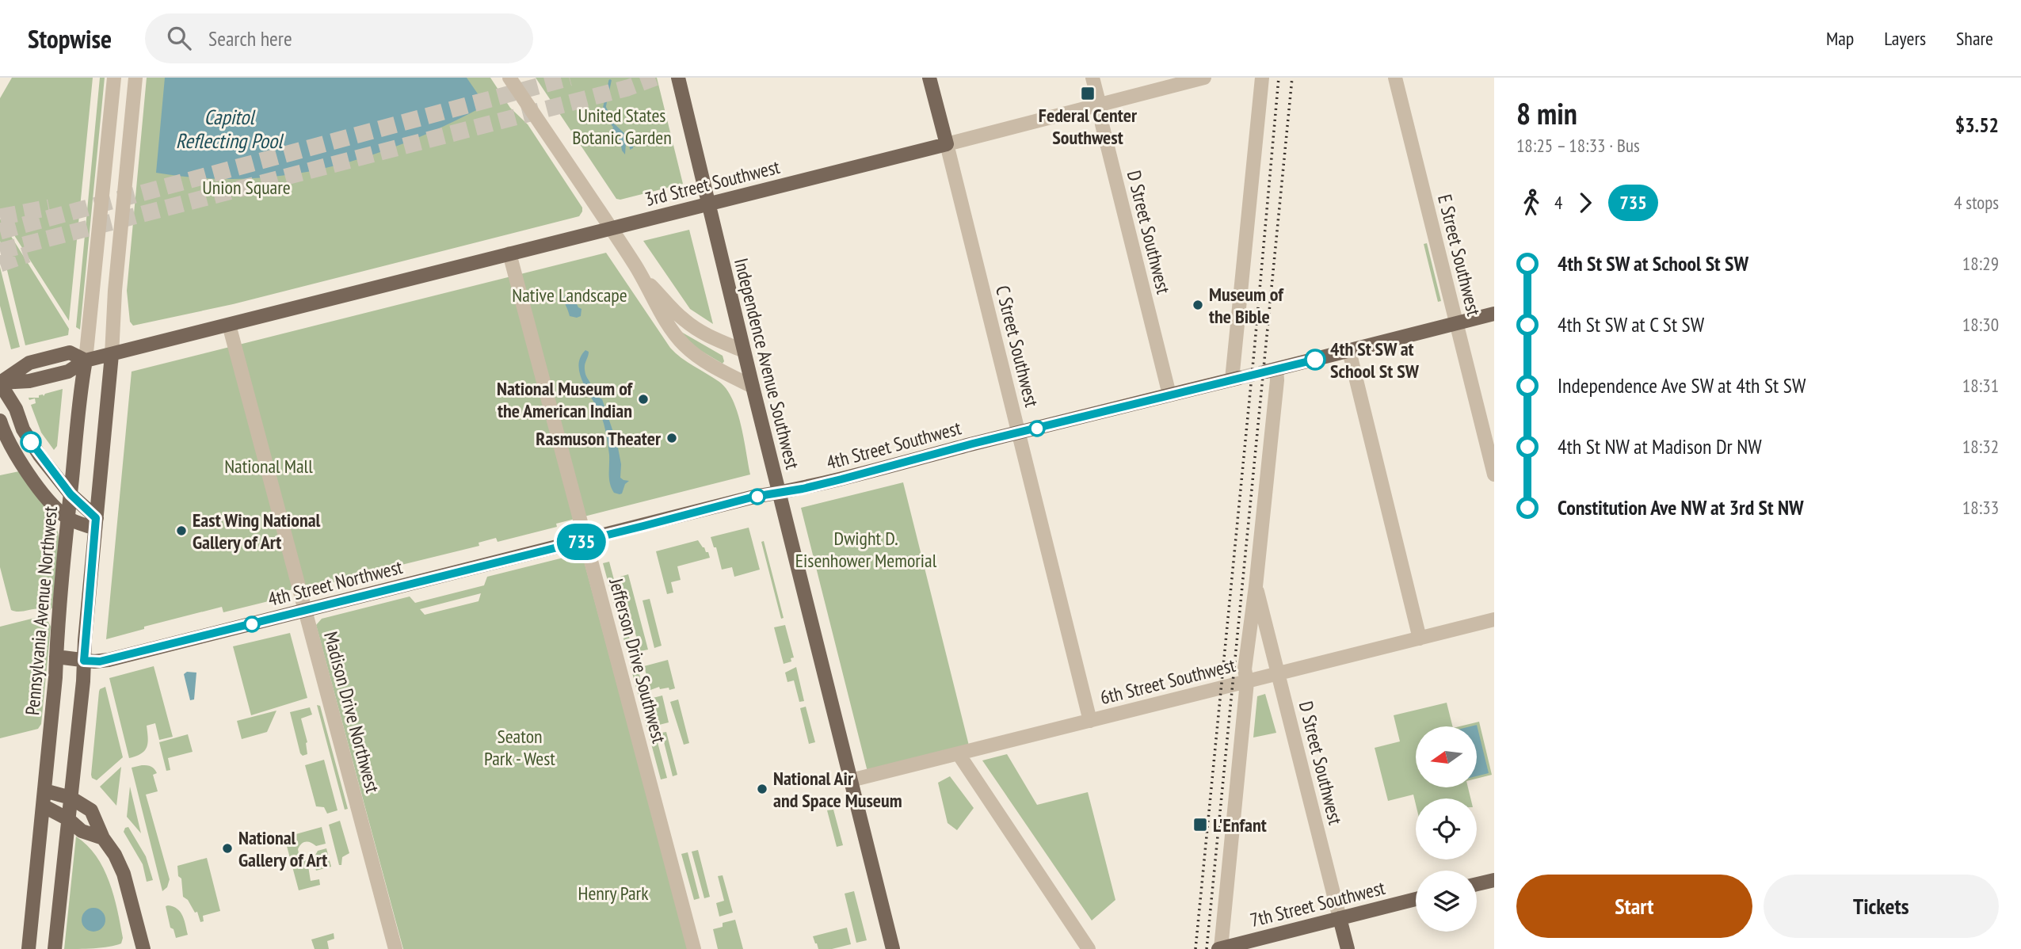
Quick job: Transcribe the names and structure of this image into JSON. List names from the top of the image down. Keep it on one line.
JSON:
{"streets":{"main road":["3rd Street Southwest","D Street Southwest","C Street Southwest","Independence Avenue Southwest","4th Street Southwest","4th Street Northwest","Pennsylvania Avenue Northwest","7th Street Southwest"],"street":["E Street Southwest","Jefferson Drive Southwest","6th Street Southwest","Madison Drive Northwest"]},"crossings":[["3rd Street Southwest","D Street Southwest"],["3rd Street Southwest","C Street Southwest"],["3rd Street Southwest","Independence Avenue Southwest"],["3rd Street Southwest","Pennsylvania Avenue Northwest"],["3rd Street Southwest","Jefferson Drive Southwest"],["3rd Street Southwest","Madison Drive Northwest"],["D Street Southwest","4th Street Southwest"],["D Street Southwest","6th Street Southwest"],["D Street Southwest","7th Street Southwest"],["C Street Southwest","4th Street Southwest"],["C Street Southwest","6th Street Southwest"],["Independence Avenue Southwest","4th Street Southwest"],["Independence Avenue Southwest","6th Street Southwest"],["4th Street Southwest","4th Street Northwest"],["4th Street Southwest","Jefferson Drive Southwest"],["4th Street Northwest","Pennsylvania Avenue Northwest"],["4th Street Northwest","Madison Drive Northwest"]],"water":["Capitol Reflecting Pool"],"parks":["United States Botanic Garden","Union Square","Native Landscape","National Mall","Dwight D. Eisenhower Memorial","Seaton Park - West","Henry Park"],"places":{"transit":["Federal Center Southwest","L'Enfant"],"other":["Museum of the Bible","4th St SW at School St SW","National Museum of the American Indian","Rasmuson Theater","East Wing National Gallery of Art","National Air and Space Museum","National Gallery of Art"]},"lines":["bus line 735"],"north":"left","page":{"header":"Stopwise","search":"Search here","nav":["Map","Layers","Share"],"on_map":"735","heading":["8 min","18:25 – 18:33 · Bus","$3.52"],"legs":["4","735","4 stops"],"list":[{"name":"4th St SW at School St SW","value":"18:29"},{"name":"4th St SW at C St SW","value":"18:30"},{"name":"Independence Ave SW at 4th St SW","value":"18:31"},{"name":"4th St NW at Madison Dr NW","value":"18:32"},{"name":"Constitution Ave NW at 3rd St NW","value":"18:33"}],"buttons":["Start","Tickets"]}}
